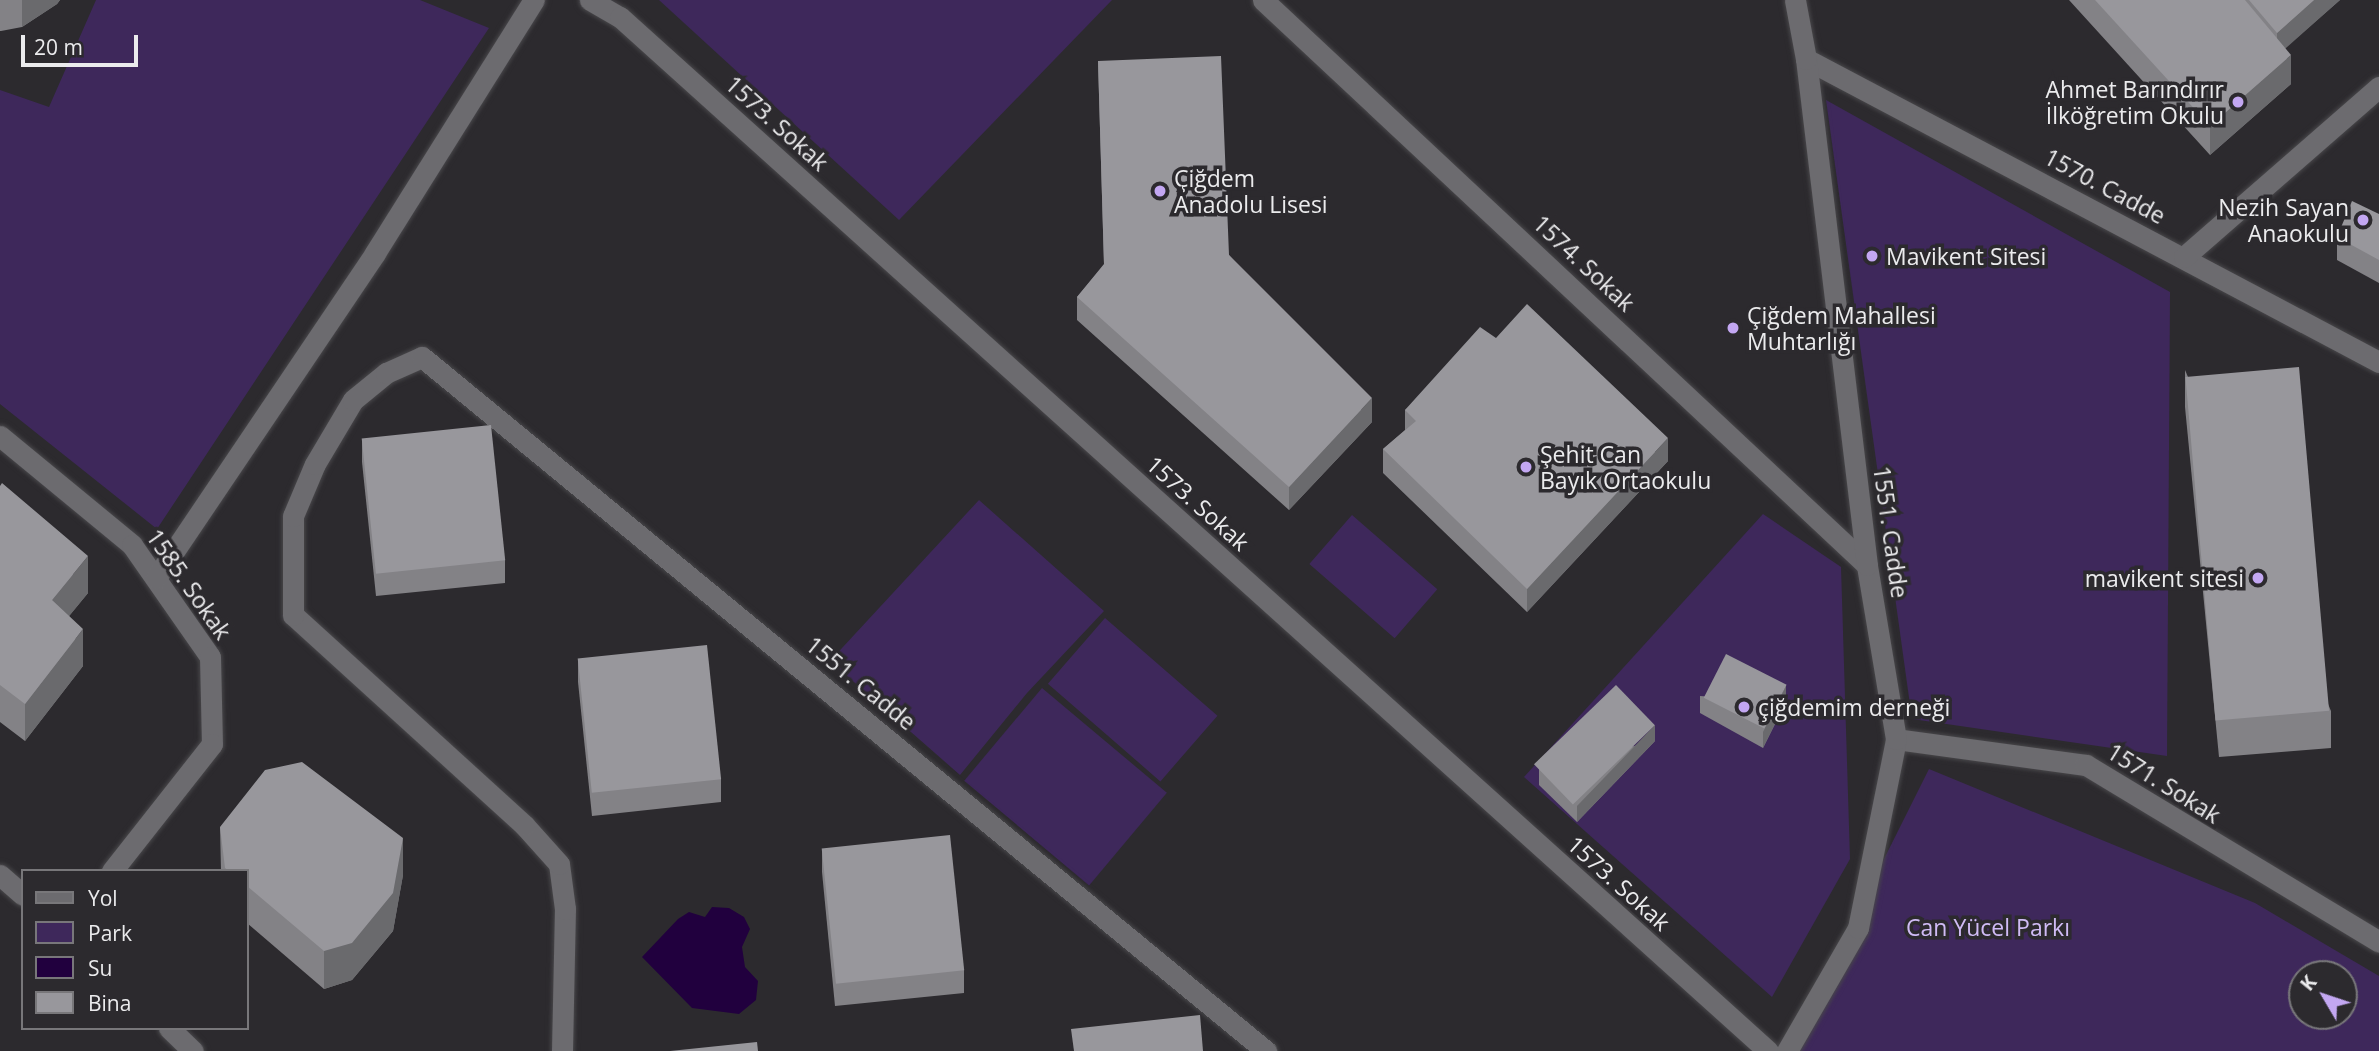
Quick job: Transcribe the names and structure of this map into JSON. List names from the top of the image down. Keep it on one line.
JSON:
{"streets":{"street":["1573. Sokak","1570. Cadde","1574. Sokak","1551. Cadde","1585. Sokak","1571. Sokak"]},"crossings":[["1570. Cadde","1551. Cadde"],["1574. Sokak","1551. Cadde"],["1551. Cadde","1571. Sokak"]],"parks":["Can Yücel Parkı"],"places":["Ahmet Barındırır İlköğretim Okulu","Çiğdem Anadolu Lisesi","Nezih Sayan Anaokulu","Mavikent Sitesi","Çiğdem Mahallesi Muhtarlığı","Şehit Can Bayık Ortaokulu","mavikent sitesi","çiğdemim derneği"],"legend":["Yol","Park","Su","Bina"],"scale_bar":"20 m","north":"top left"}
